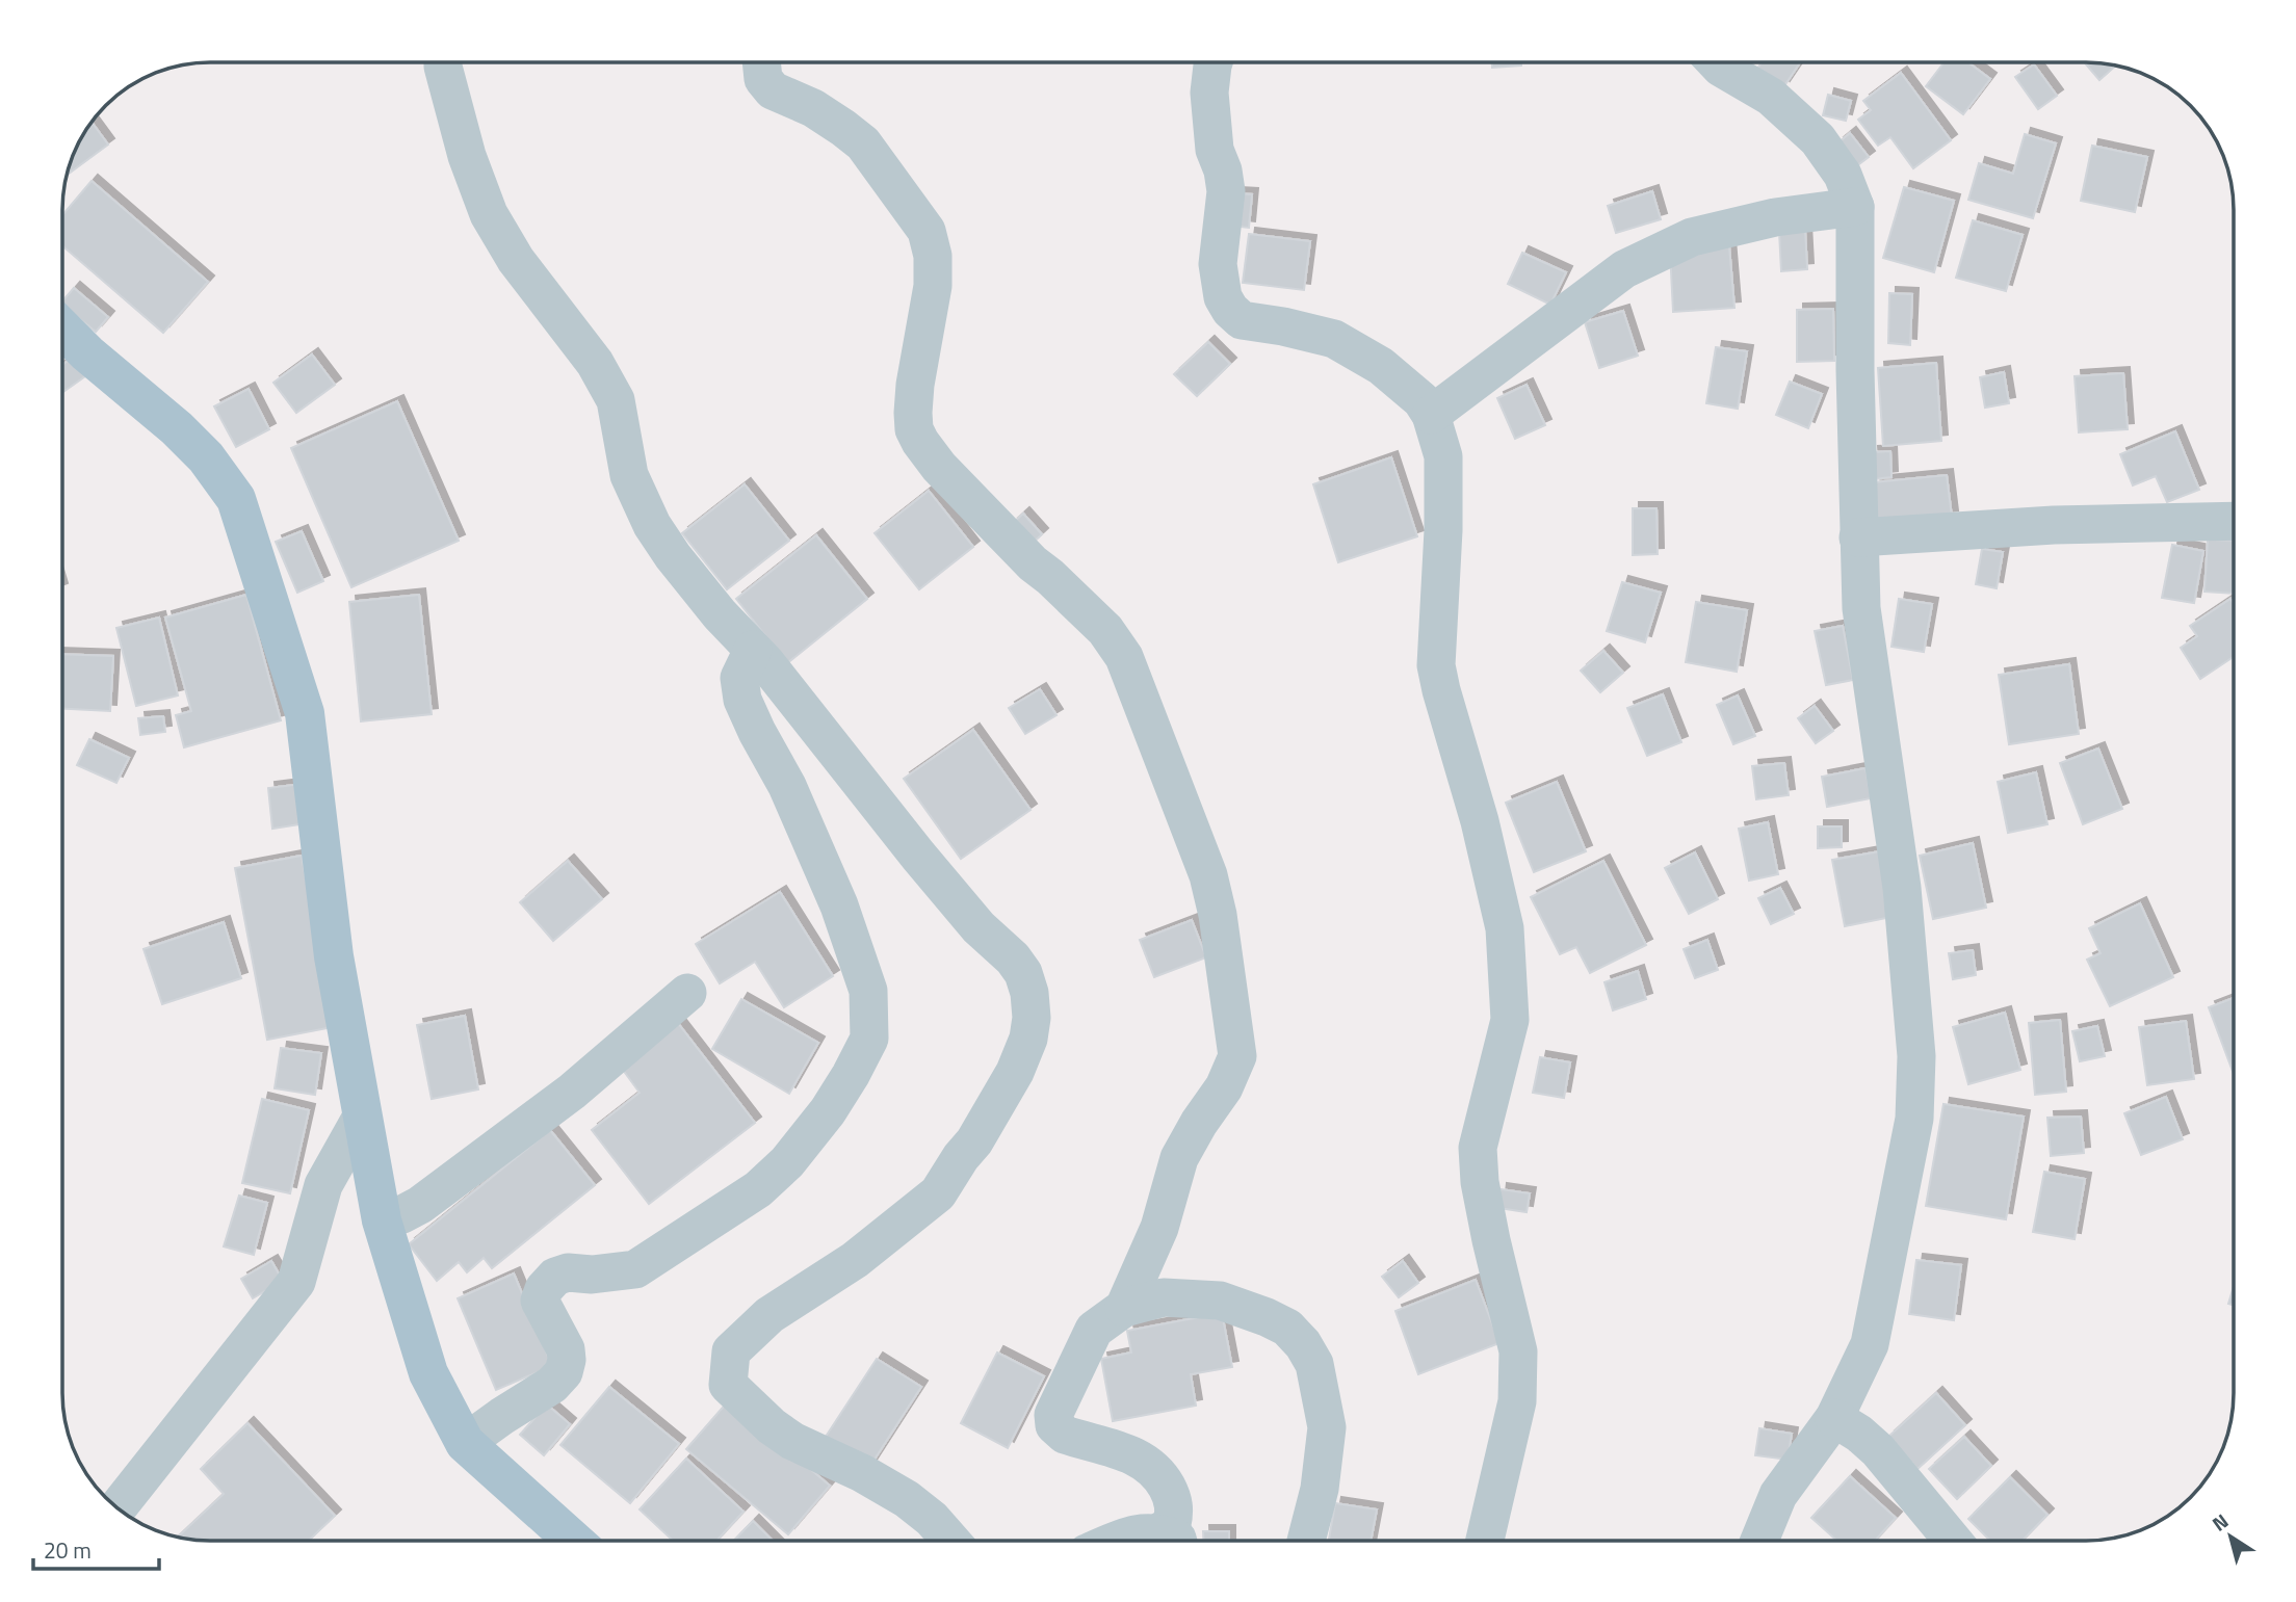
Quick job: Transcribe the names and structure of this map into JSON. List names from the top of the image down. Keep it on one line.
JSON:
{"scale_bar":"20 m","north":"top left"}
